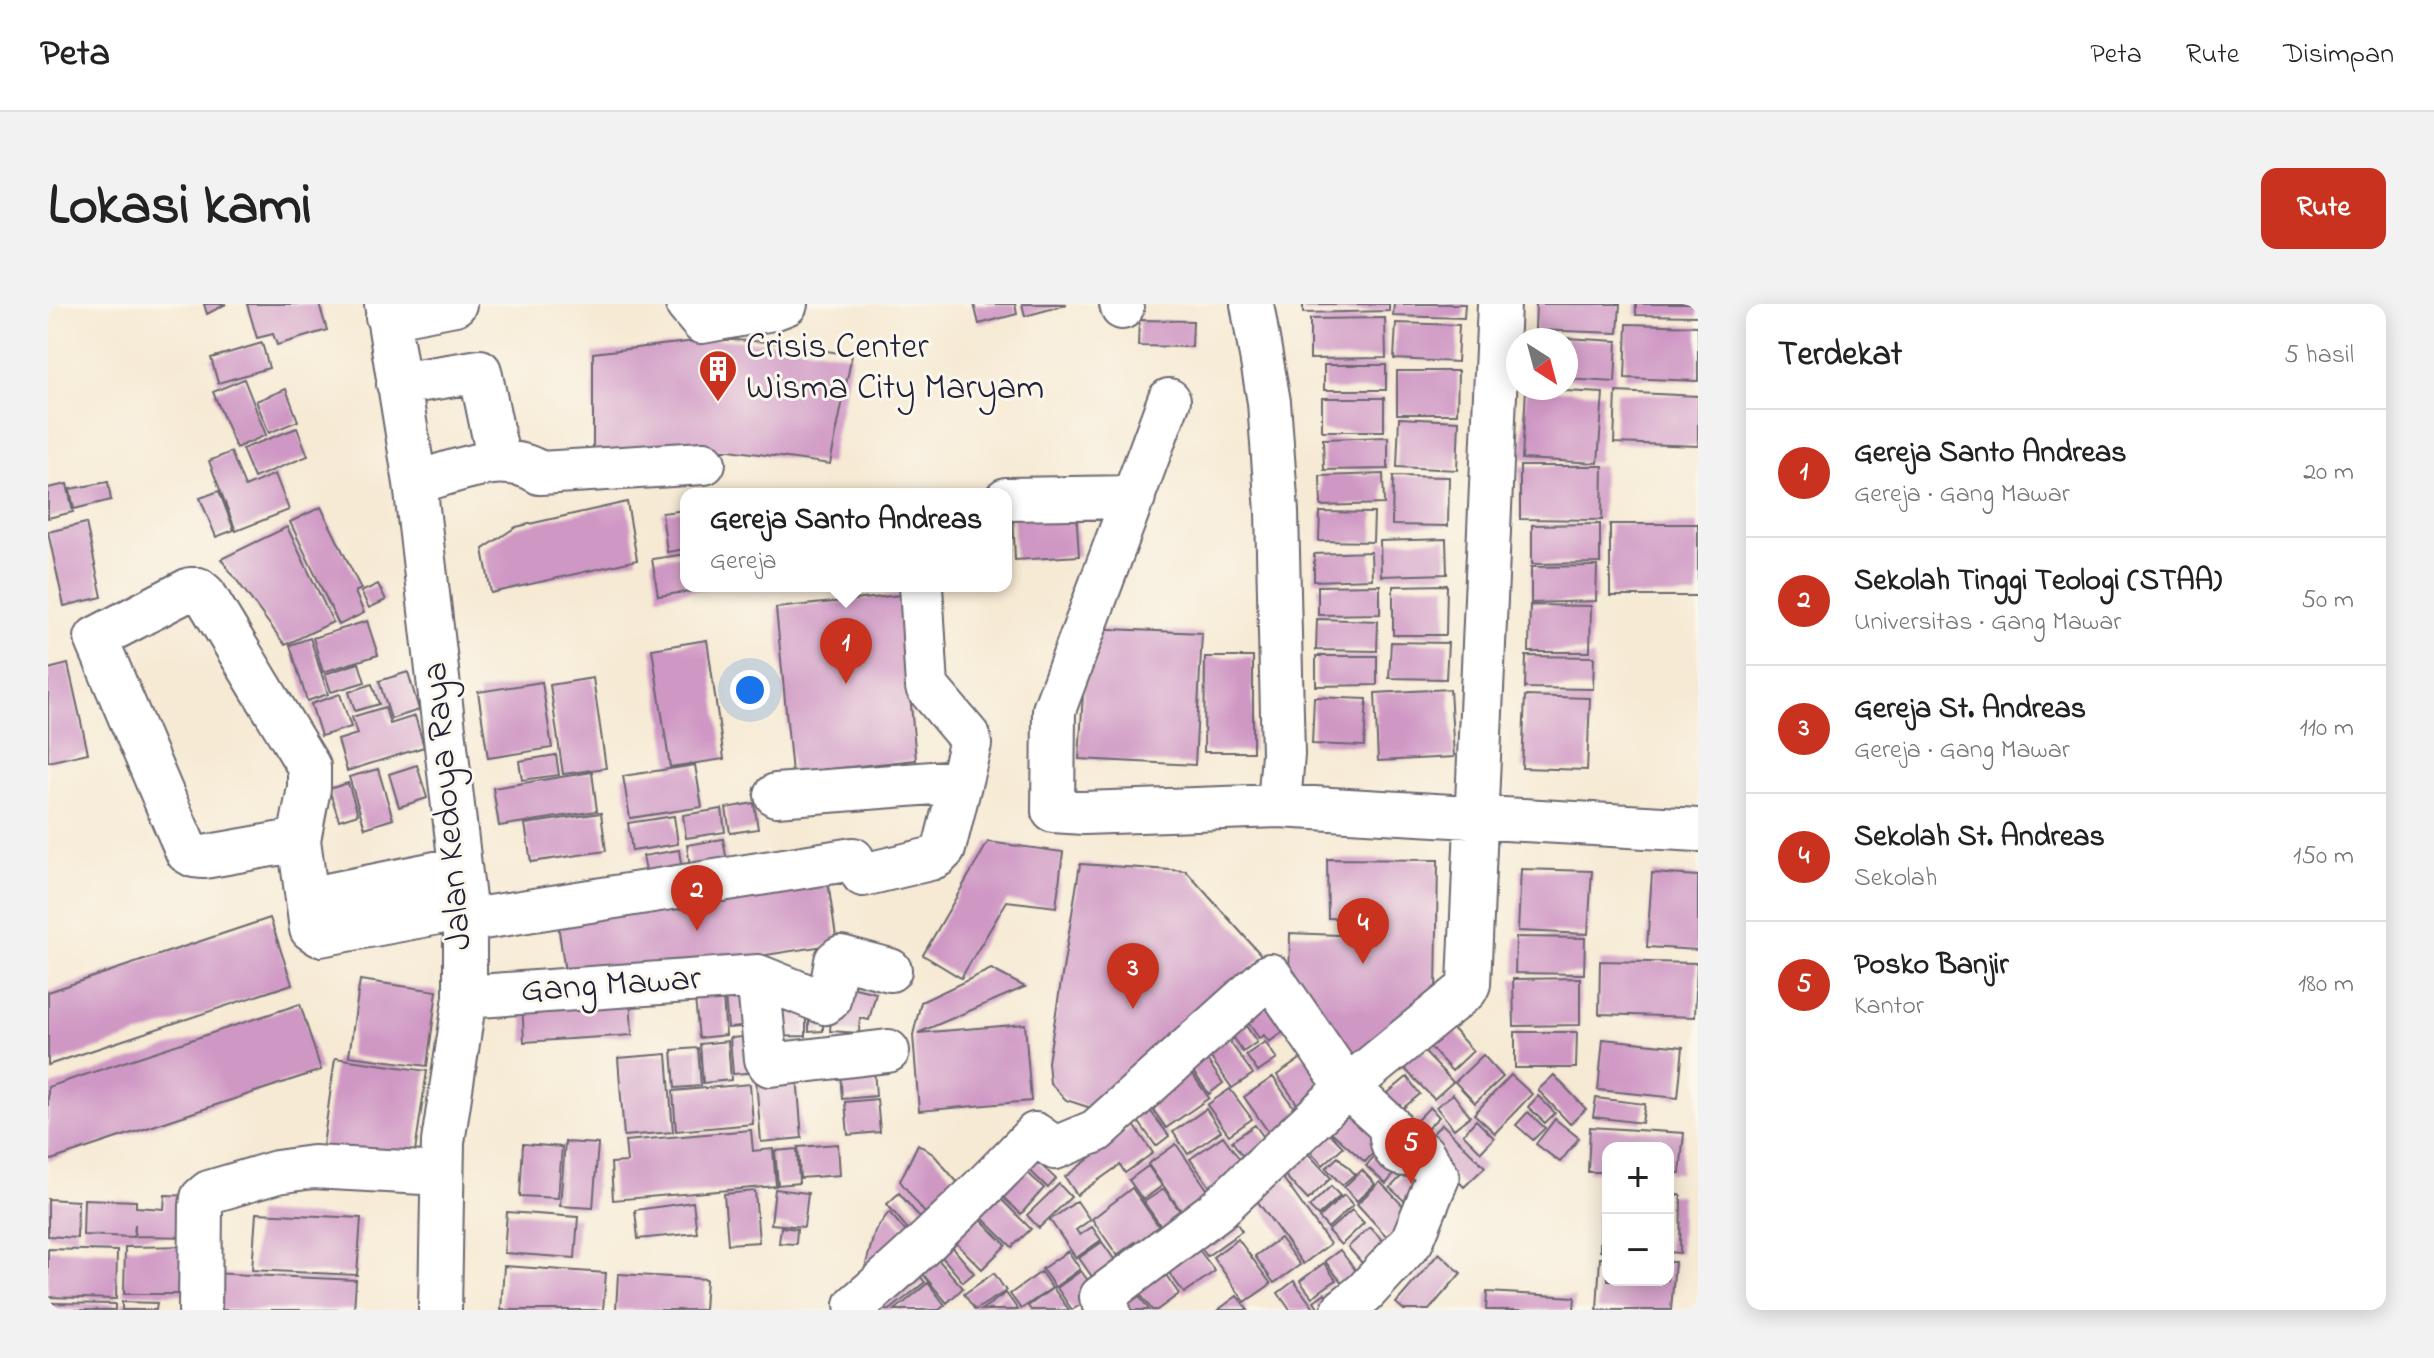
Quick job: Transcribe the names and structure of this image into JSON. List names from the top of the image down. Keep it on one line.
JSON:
{"streets":{"street":["Jalan Kedoya Raya","Gang Mawar"]},"crossings":[["Jalan Kedoya Raya","Gang Mawar"]],"places":{"building":["Crisis Center Wisma City Maryam"]},"north":"bottom right","page":{"header":"Peta","nav":["Peta","Rute","Disimpan"],"title":"Lokasi kami","buttons":"Rute","heading":["Terdekat","5 hasil"],"list":[{"mark":"1","name":"Gereja Santo Andreas","note":"Gereja · Gang Mawar","value":"20 m"},{"mark":"2","name":"Sekolah Tinggi Teologi (STAA)","note":"Universitas · Gang Mawar","value":"50 m"},{"mark":"3","name":"Gereja St. Andreas","note":"Gereja · Gang Mawar","value":"110 m"},{"mark":"4","name":"Sekolah St. Andreas","note":"Sekolah","value":"150 m"},{"mark":"5","name":"Posko Banjir","note":"Kantor","value":"180 m"}],"popup":["Gereja Santo Andreas","Gereja"],"pins":["1","2","4","3","5"],"map_buttons":["+","−"]}}
